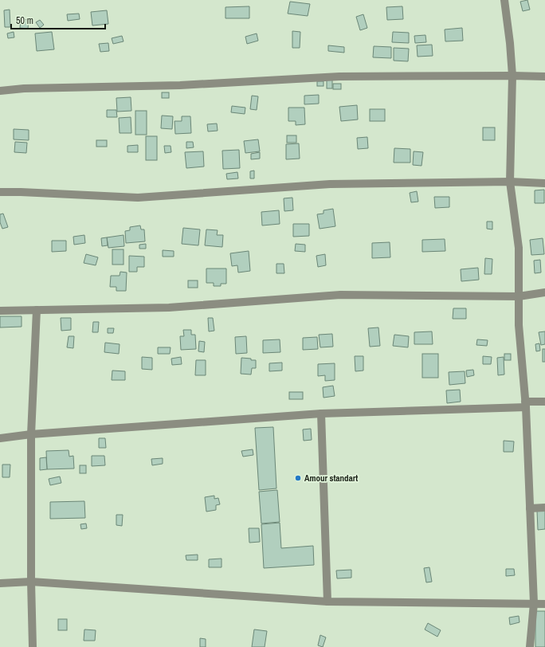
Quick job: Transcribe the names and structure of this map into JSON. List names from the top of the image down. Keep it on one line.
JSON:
{"places":["Amour standart"],"scale_bar":"50 m"}
